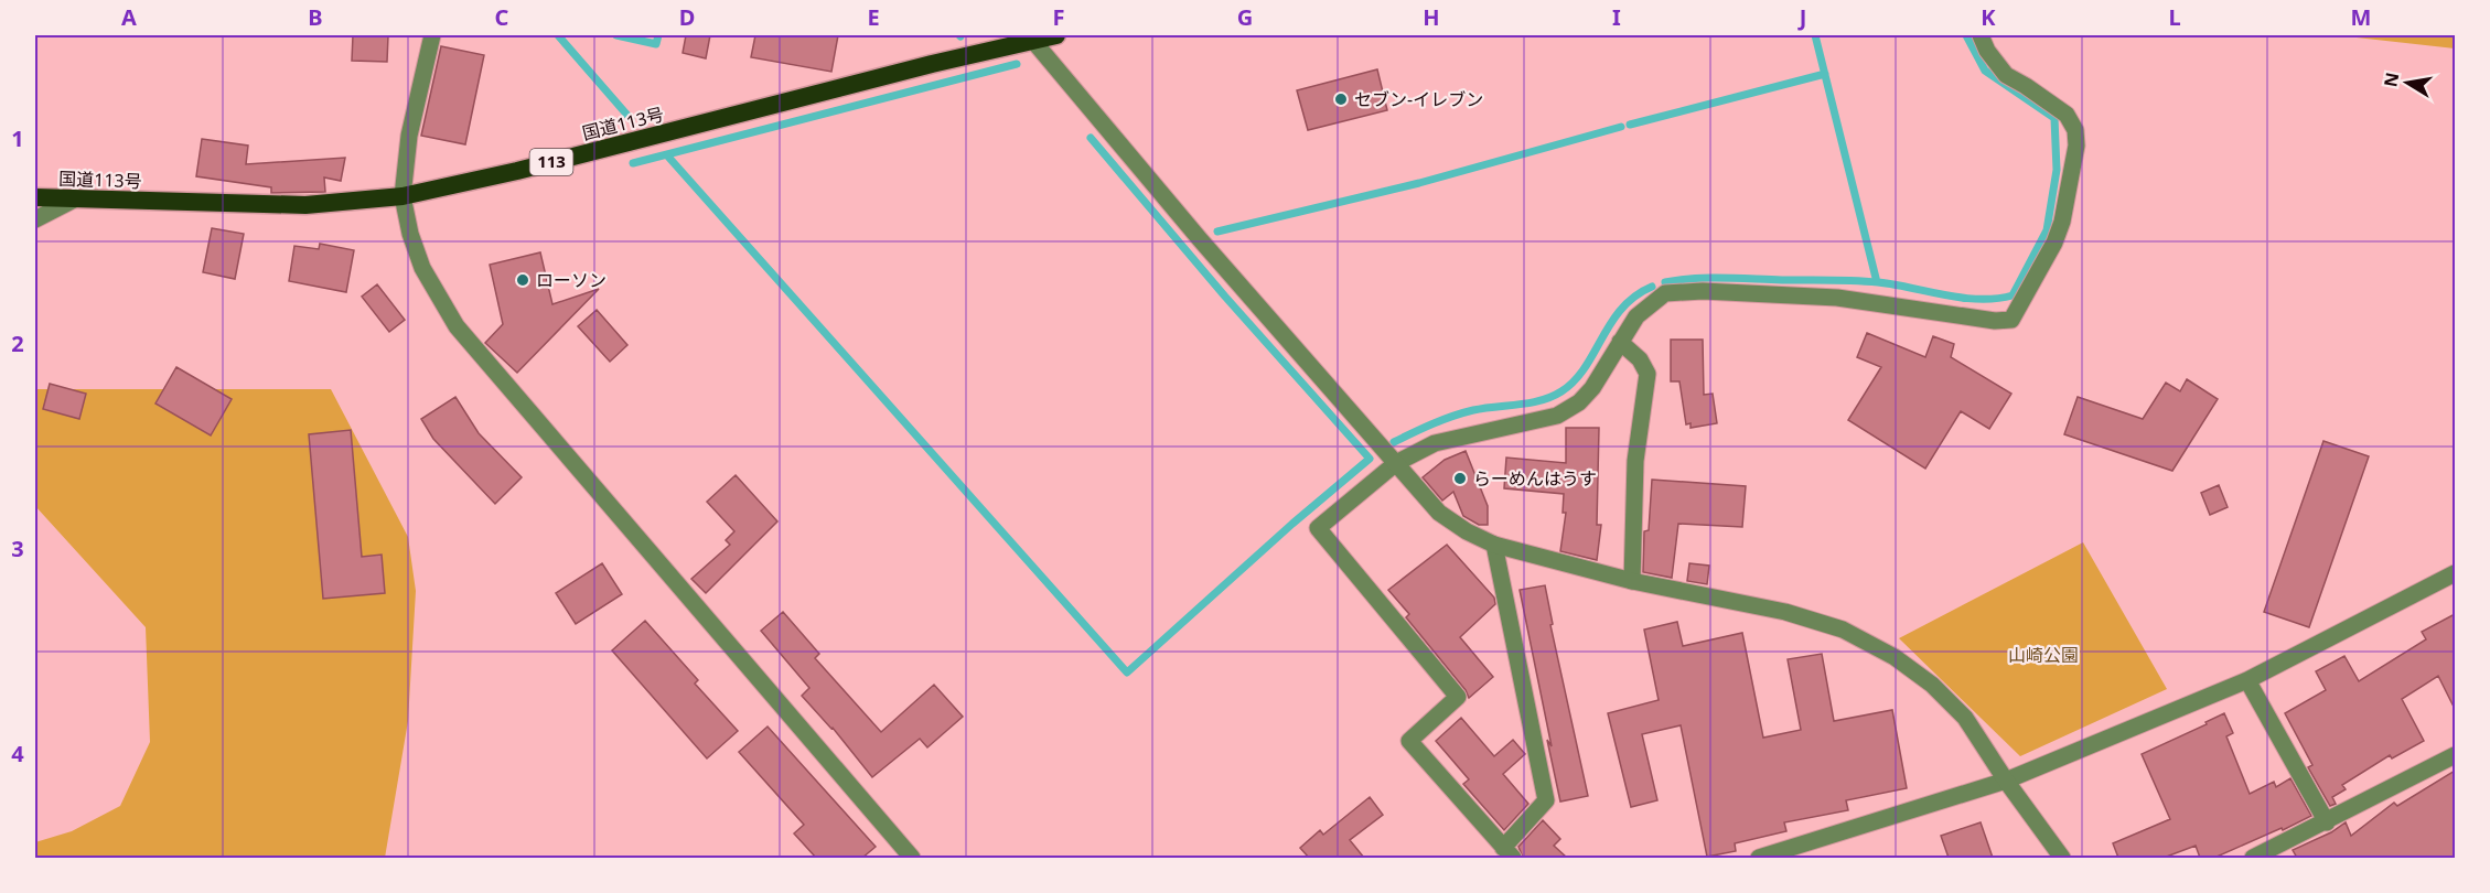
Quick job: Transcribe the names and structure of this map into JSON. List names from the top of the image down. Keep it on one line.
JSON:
{"streets":{"highway":["国道113号","113"]},"parks":["山崎公園"],"places":["セブン-イレブン","ローソン","らーめんはうす"],"north":"left","grid":{"columns":["A","B","C","D","E","F","G","H","I","J","K","L","M"],"rows":["1","2","3","4"]}}
